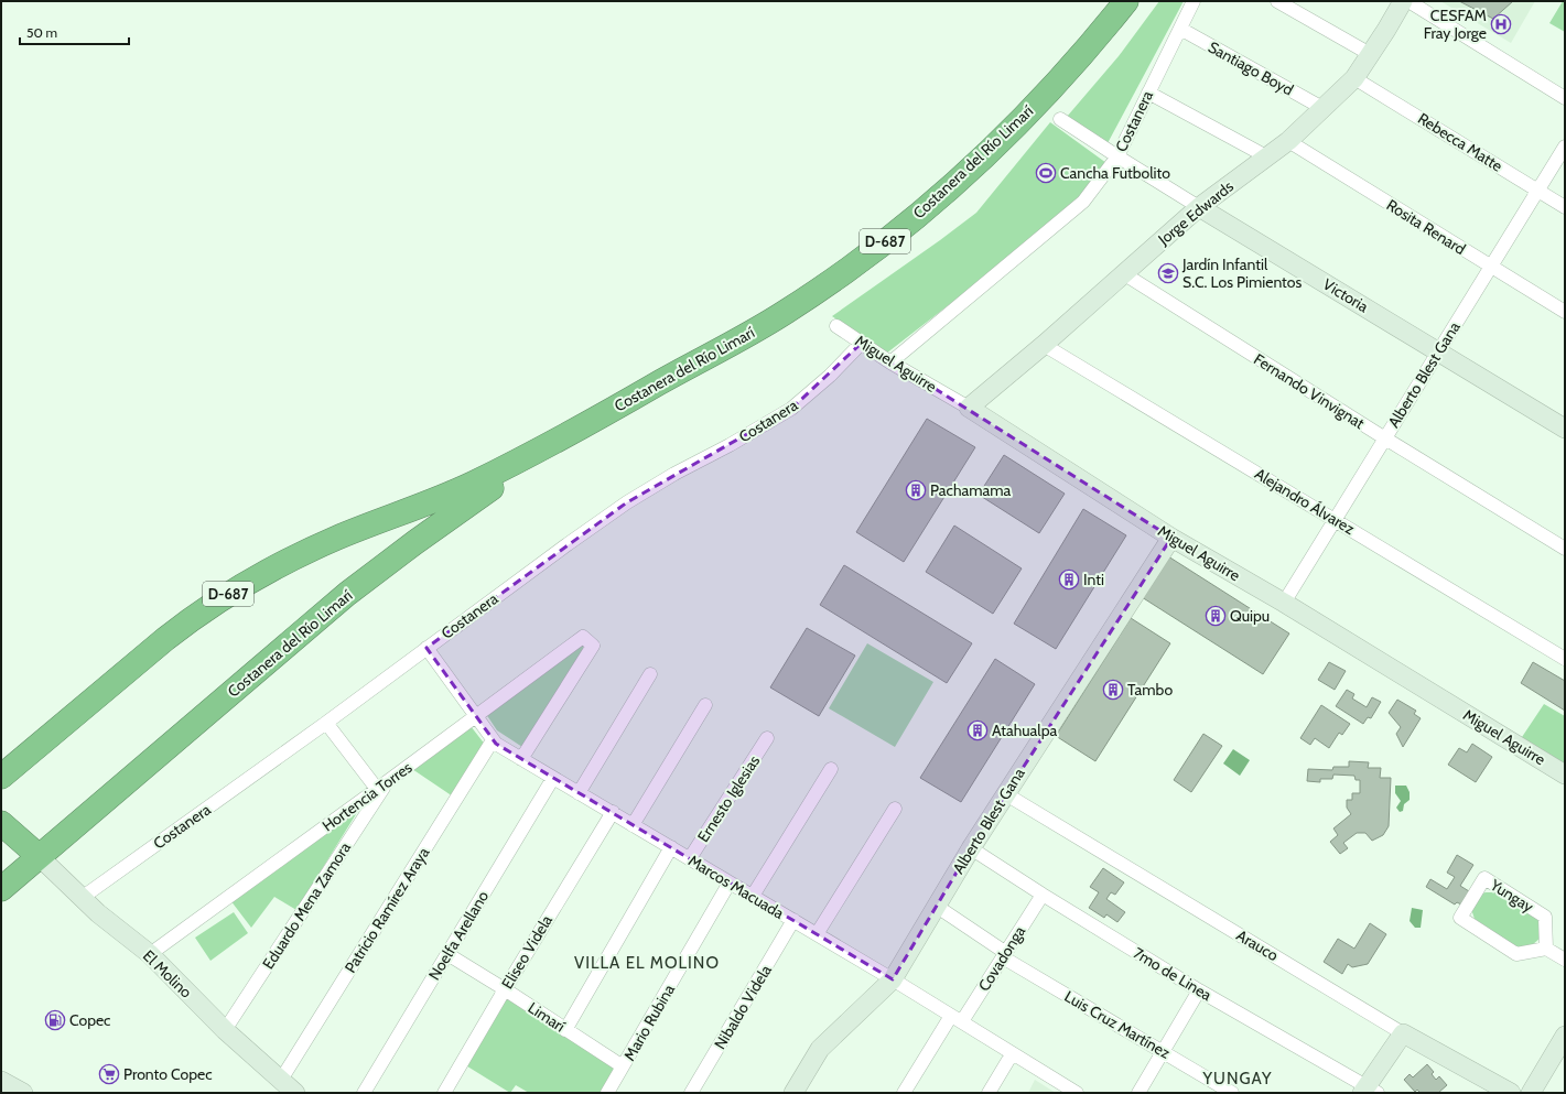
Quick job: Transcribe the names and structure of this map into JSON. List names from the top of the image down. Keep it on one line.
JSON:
{"streets":{"highway":["Costanera del Río Limarí","D-687"],"street":["Santiago Boyd","Costanera","Rebecca Matte","Jorge Edwards","Rosita Renard","Victoria","Miguel Aguirre","Alberto Blest Gana","Fernando Vinvignat","Alejandro Álvarez","Hortencia Torres","Ernesto Iglesias","Marcos Macuada","Yungay","Eduardo Mena Zamora","Patricio Ramírez Araya","Noelfa Arellano","Arauco","Eliseo Videla","Covadonga","El Molino","7mo de Linea","Nibaldo Videla","Limarí","Mario Rubina","Luis Cruz Martínez"]},"crossings":[["Santiago Boyd","Costanera"],["Santiago Boyd","Jorge Edwards"],["Costanera","Victoria"],["Costanera","Miguel Aguirre"],["Costanera","Marcos Macuada"],["Costanera","El Molino"],["Rebecca Matte","Jorge Edwards"],["Rebecca Matte","Alberto Blest Gana"],["Costanera del Río Limarí","El Molino"],["Jorge Edwards","Rosita Renard"],["Jorge Edwards","Victoria"],["Jorge Edwards","Miguel Aguirre"],["Jorge Edwards","Fernando Vinvignat"],["Jorge Edwards","Alejandro Álvarez"],["Rosita Renard","Alberto Blest Gana"],["Victoria","Alberto Blest Gana"],["Miguel Aguirre","Alberto Blest Gana"],["Alberto Blest Gana","Fernando Vinvignat"],["Alberto Blest Gana","Alejandro Álvarez"],["Alberto Blest Gana","Marcos Macuada"],["Alberto Blest Gana","Arauco"],["Alberto Blest Gana","7mo de Linea"],["Alberto Blest Gana","Luis Cruz Martínez"],["Hortencia Torres","Marcos Macuada"],["Hortencia Torres","Eduardo Mena Zamora"],["Hortencia Torres","El Molino"],["Ernesto Iglesias","Marcos Macuada"],["Marcos Macuada","Patricio Ramírez Araya"],["Marcos Macuada","Noelfa Arellano"],["Marcos Macuada","Eliseo Videla"],["Marcos Macuada","Covadonga"],["Marcos Macuada","Nibaldo Videla"],["Marcos Macuada","Mario Rubina"],["Eduardo Mena Zamora","El Molino"],["Patricio Ramírez Araya","El Molino"],["Noelfa Arellano","Limarí"],["Eliseo Videla","Limarí"],["Covadonga","7mo de Linea"],["Covadonga","Luis Cruz Martínez"],["Limarí","Mario Rubina"]],"districts":["VILLA EL MOLINO","YUNGAY"],"places":{"hospital":["CESFAM Fray Jorge"],"sports":["Cancha Futbolito"],"school or university":["Jardín Infantil S.C. Los Pimientos"],"building":["Pachamama","Inti","Quipu","Tambo","Atahualpa"],"fuel station":["Copec"],"supermarket":["Pronto Copec"]},"scale_bar":"50 m"}
